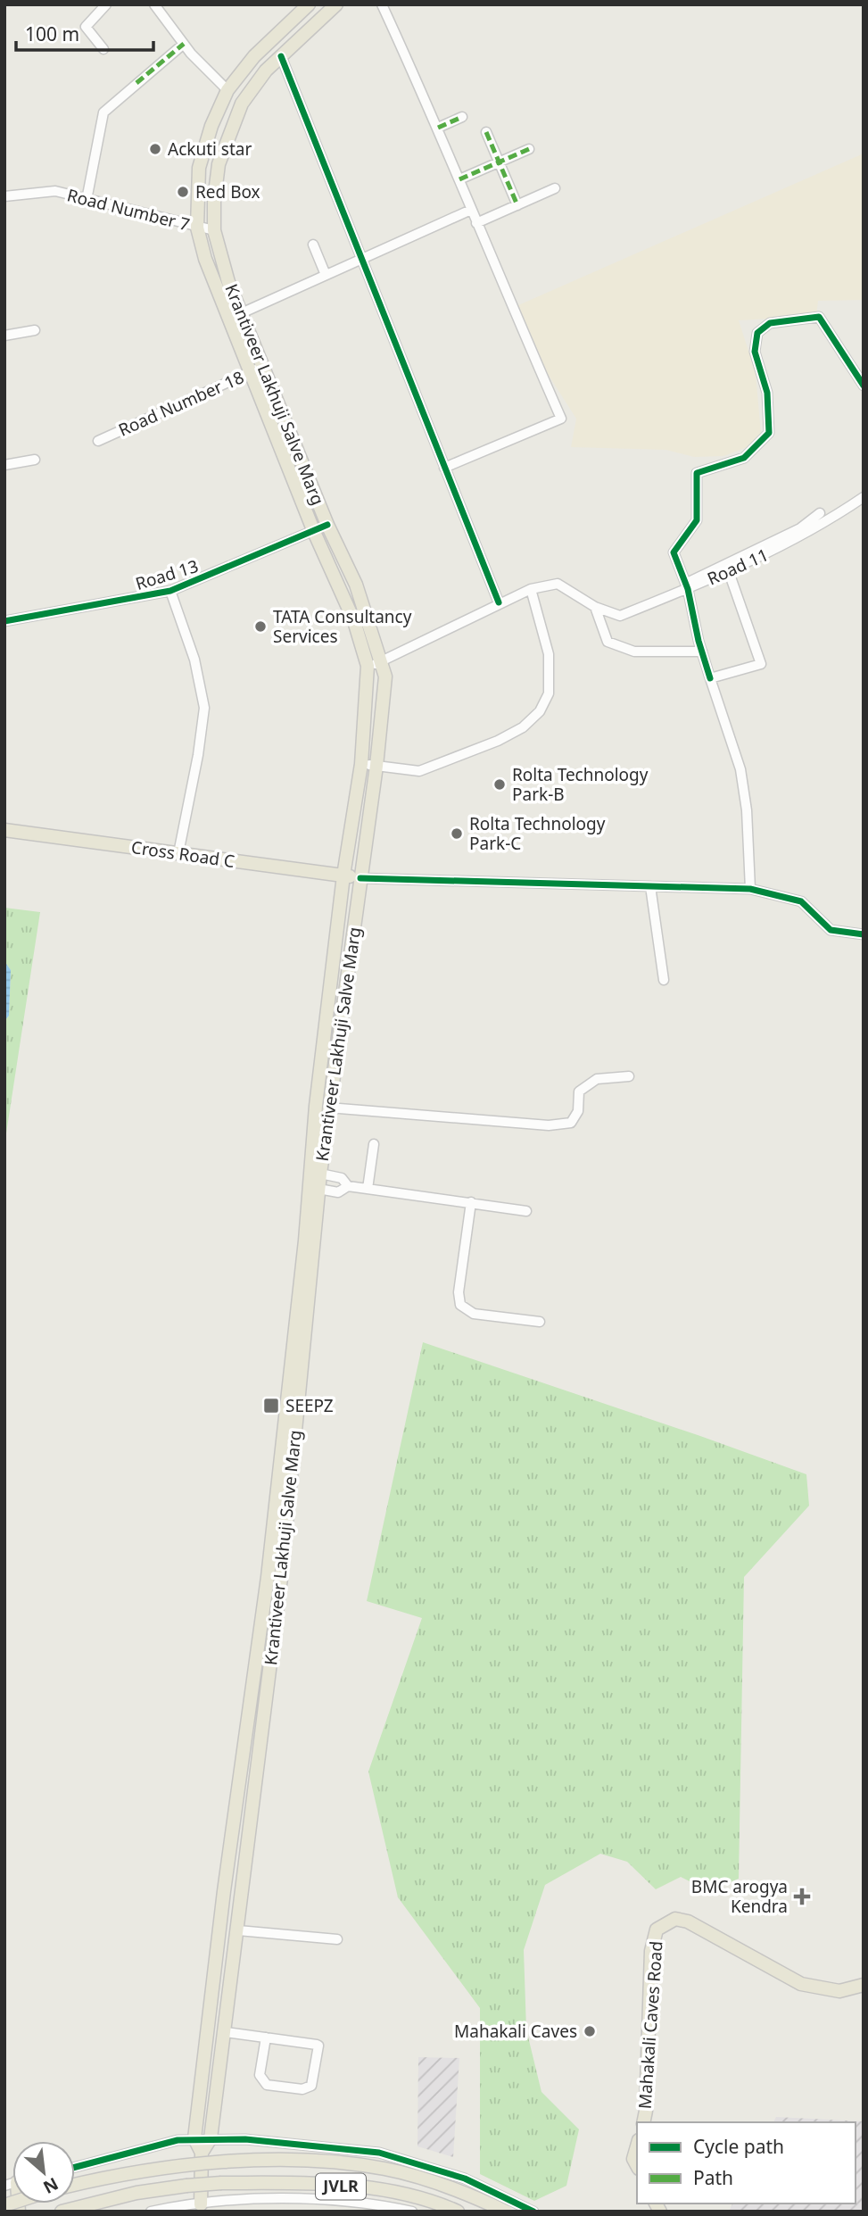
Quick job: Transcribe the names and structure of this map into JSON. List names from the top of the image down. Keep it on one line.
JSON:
{"streets":{"main road":["Krantiveer Lakhuji Salve Marg","Cross Road C","Mahakali Caves Road","JVLR"],"street":["Road Number 7","Road Number 18","Road 11","Road 13"]},"crossings":[["Road Number 7","Krantiveer Lakhuji Salve Marg"],["Krantiveer Lakhuji Salve Marg","Road Number 18"],["Krantiveer Lakhuji Salve Marg","Road 11"],["Krantiveer Lakhuji Salve Marg","Road 13"],["Krantiveer Lakhuji Salve Marg","Cross Road C"]],"places":{"other":["Ackuti star","Red Box","TATA Consultancy Services","Rolta Technology Park-B","Rolta Technology Park-C","Mahakali Caves"],"transit":["SEEPZ"],"health":["BMC arogya Kendra"]},"legend":["Cycle path","Path"],"scale_bar":"100 m","north":"bottom right"}
